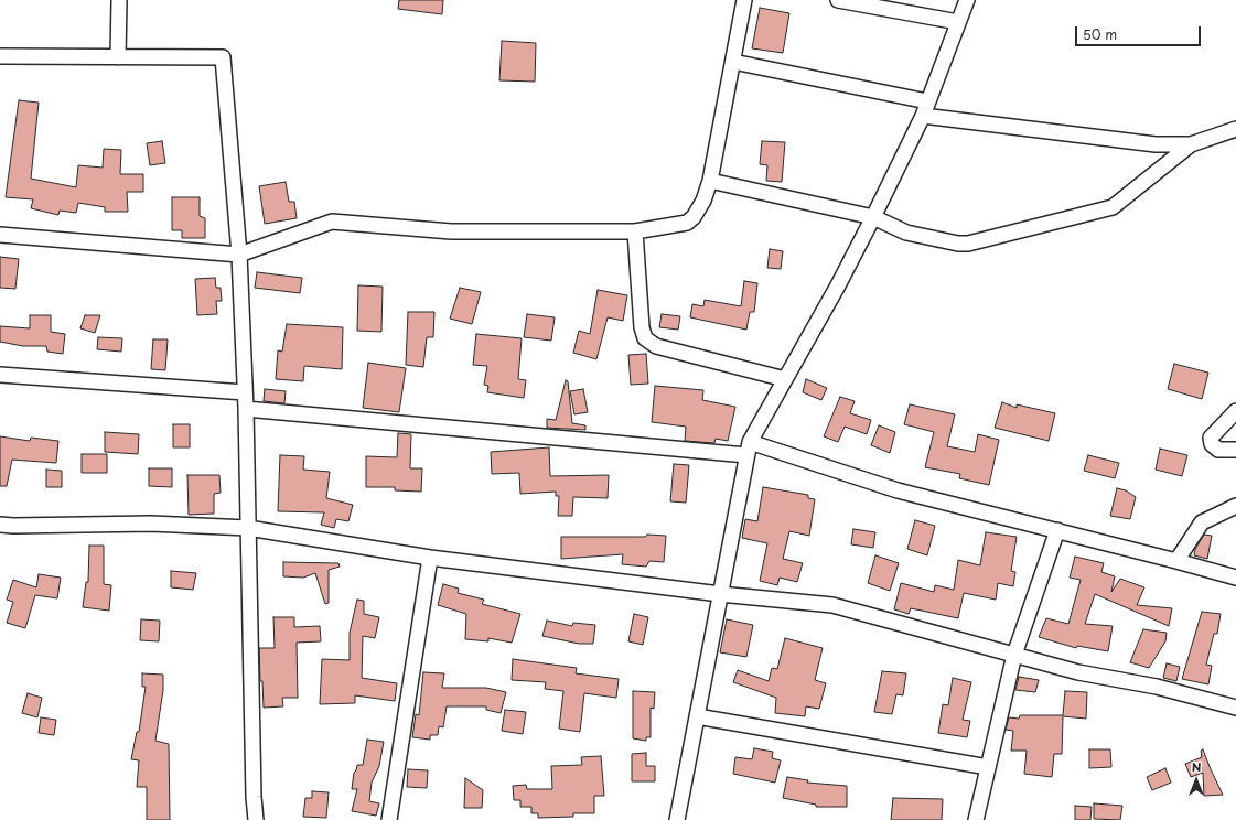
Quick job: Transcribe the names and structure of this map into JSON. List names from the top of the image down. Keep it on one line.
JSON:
{"scale_bar":"50 m","north":"top"}
